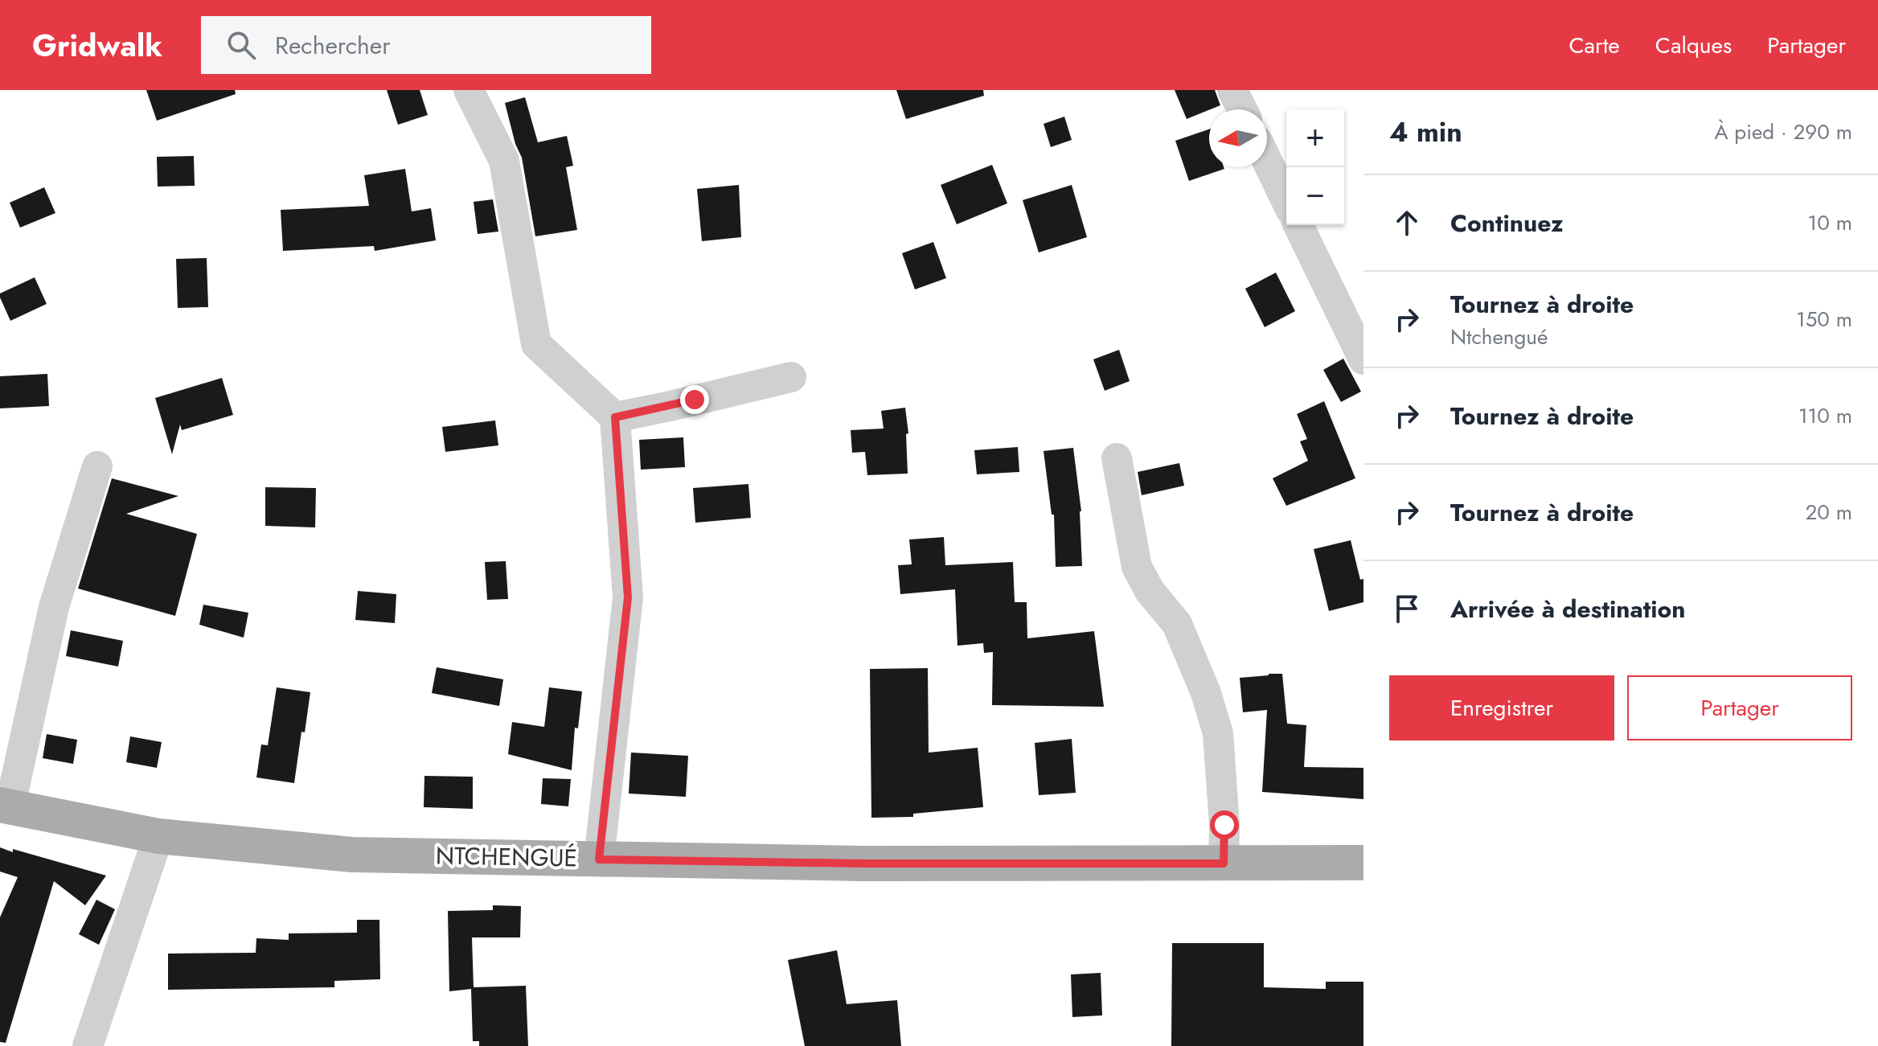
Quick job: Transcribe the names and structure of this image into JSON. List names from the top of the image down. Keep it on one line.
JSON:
{"streets":{"main road":["NTCHENGUÉ"]},"north":"left","page":{"header":"Gridwalk","search":"Rechercher","nav":["Carte","Calques","Partager"],"heading":["4 min","À pied · 290 m"],"map_buttons":["+","−"],"list":[["Continuez","10 m"],["Tournez à droite","Ntchengué","150 m"],["Tournez à droite","110 m"],["Tournez à droite","20 m"],"Arrivée à destination"],"buttons":["Enregistrer","Partager"]}}
